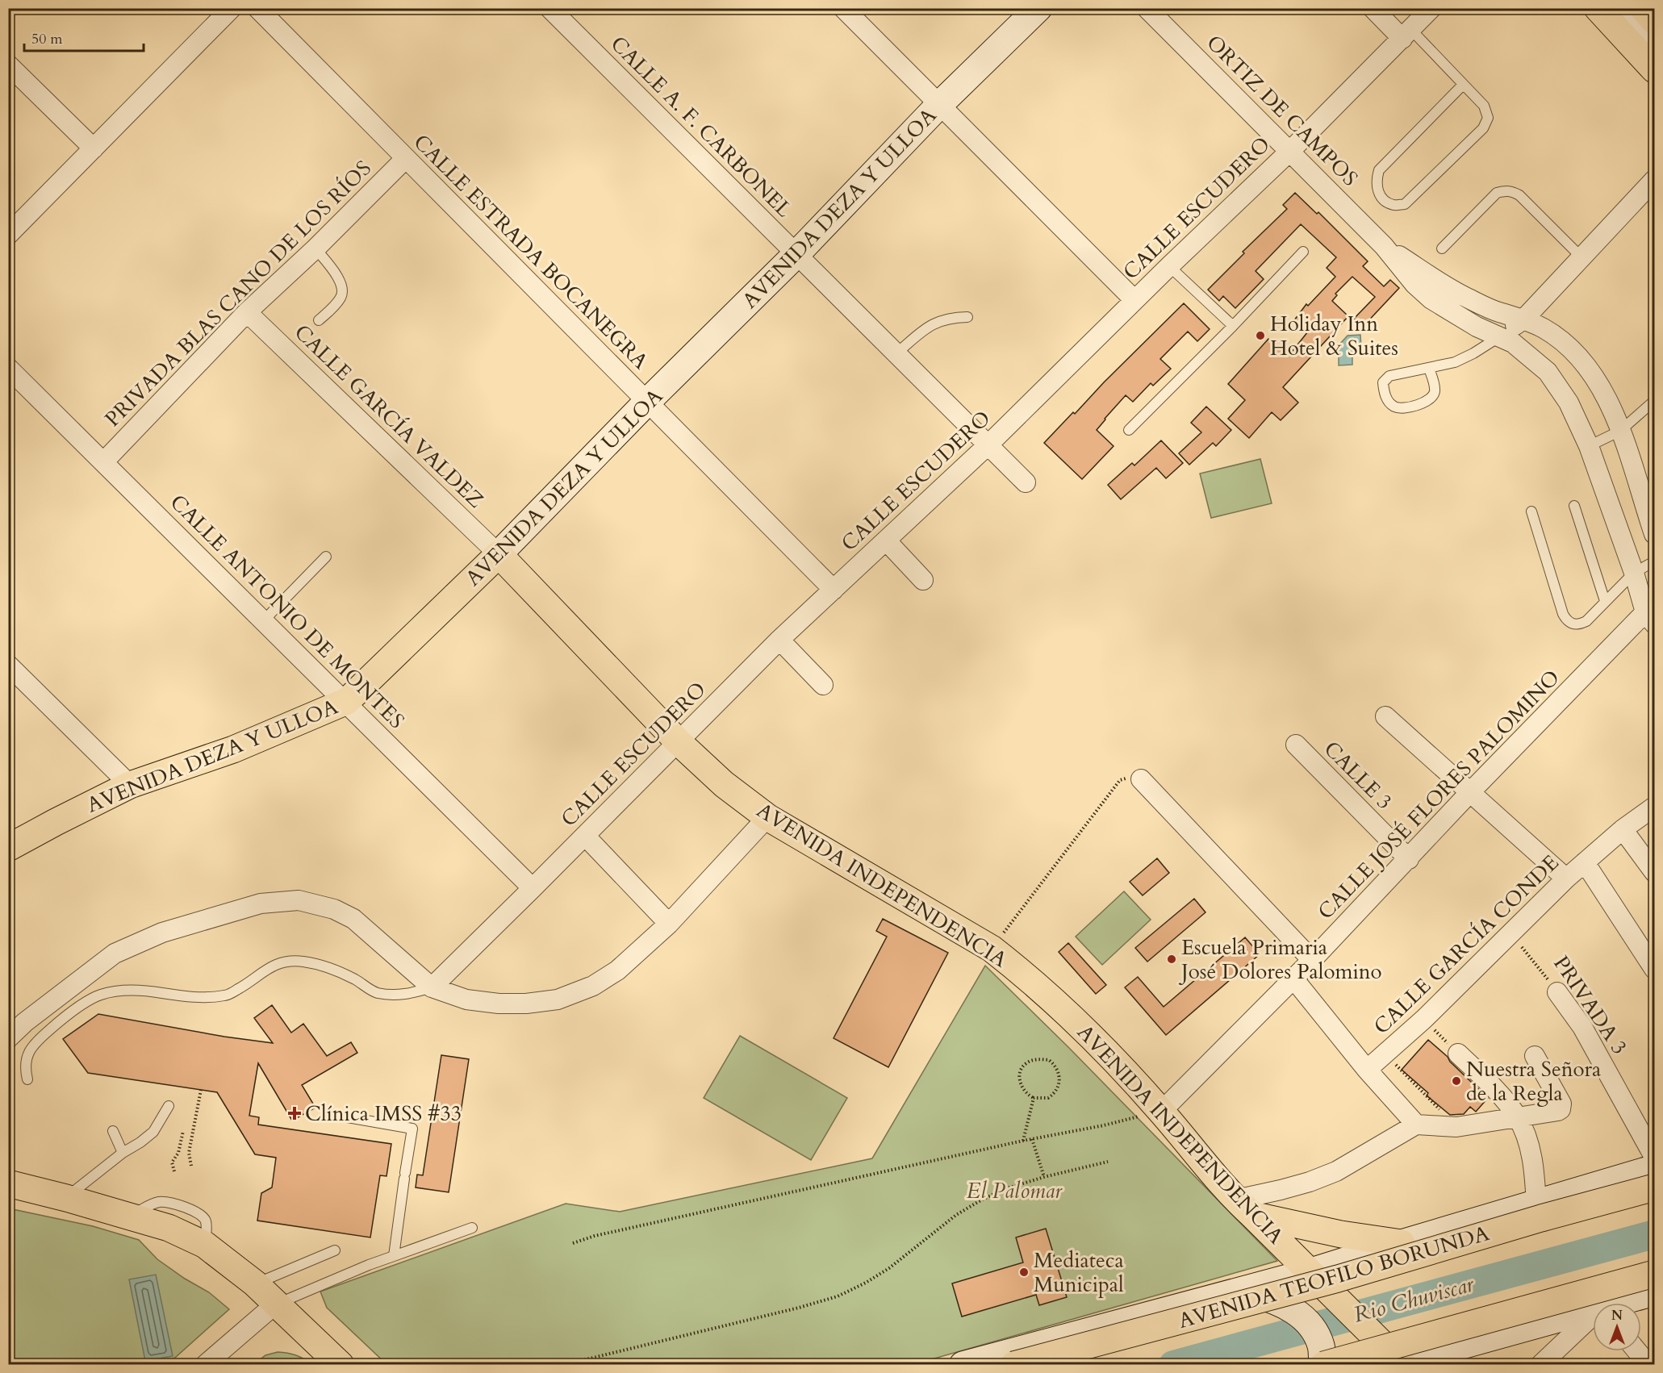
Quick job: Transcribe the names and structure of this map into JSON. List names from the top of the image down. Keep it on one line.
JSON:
{"streets":{"main road":["AVENIDA DEZA Y ULLOA","AVENIDA INDEPENDENCIA","AVENIDA TEOFILO BORUNDA"],"street":["ORTIZ DE CAMPOS","CALLE A. F. CARBONEL","CALLE ESCUDERO","CALLE ESTRADA BOCANEGRA","PRIVADA BLAS CANO DE LOS RÍOS","CALLE GARCÍA VALDEZ","CALLE ANTONIO DE MONTES","CALLE 3","CALLE JOSÉ FLORES PALOMINO","CALLE GARCÍA CONDE","PRIVADA 3"]},"crossings":[["ORTIZ DE CAMPOS","CALLE ESCUDERO"],["ORTIZ DE CAMPOS","CALLE JOSÉ FLORES PALOMINO"],["CALLE A. F. CARBONEL","AVENIDA DEZA Y ULLOA"],["CALLE A. F. CARBONEL","CALLE ESCUDERO"],["AVENIDA DEZA Y ULLOA","CALLE ESTRADA BOCANEGRA"],["AVENIDA DEZA Y ULLOA","CALLE GARCÍA VALDEZ"],["AVENIDA DEZA Y ULLOA","CALLE ANTONIO DE MONTES"],["AVENIDA DEZA Y ULLOA","AVENIDA INDEPENDENCIA"],["CALLE ESCUDERO","CALLE ESTRADA BOCANEGRA"],["CALLE ESCUDERO","CALLE ANTONIO DE MONTES"],["CALLE ESCUDERO","AVENIDA INDEPENDENCIA"],["CALLE ESTRADA BOCANEGRA","PRIVADA BLAS CANO DE LOS RÍOS"],["PRIVADA BLAS CANO DE LOS RÍOS","CALLE GARCÍA VALDEZ"],["PRIVADA BLAS CANO DE LOS RÍOS","CALLE ANTONIO DE MONTES"],["CALLE GARCÍA VALDEZ","AVENIDA INDEPENDENCIA"],["CALLE 3","CALLE JOSÉ FLORES PALOMINO"],["CALLE JOSÉ FLORES PALOMINO","AVENIDA INDEPENDENCIA"],["CALLE GARCÍA CONDE","PRIVADA 3"]],"water":["Rio Chuviscar"],"parks":["El Palomar"],"places":{"other":["Holiday Inn Hotel & Suites","Escuela Primaria José Dolores Palomino","Nuestra Señora de la Regla","Mediateca Municipal"],"health":["Clínica IMSS #33"]},"scale_bar":"50 m","north":"top"}
